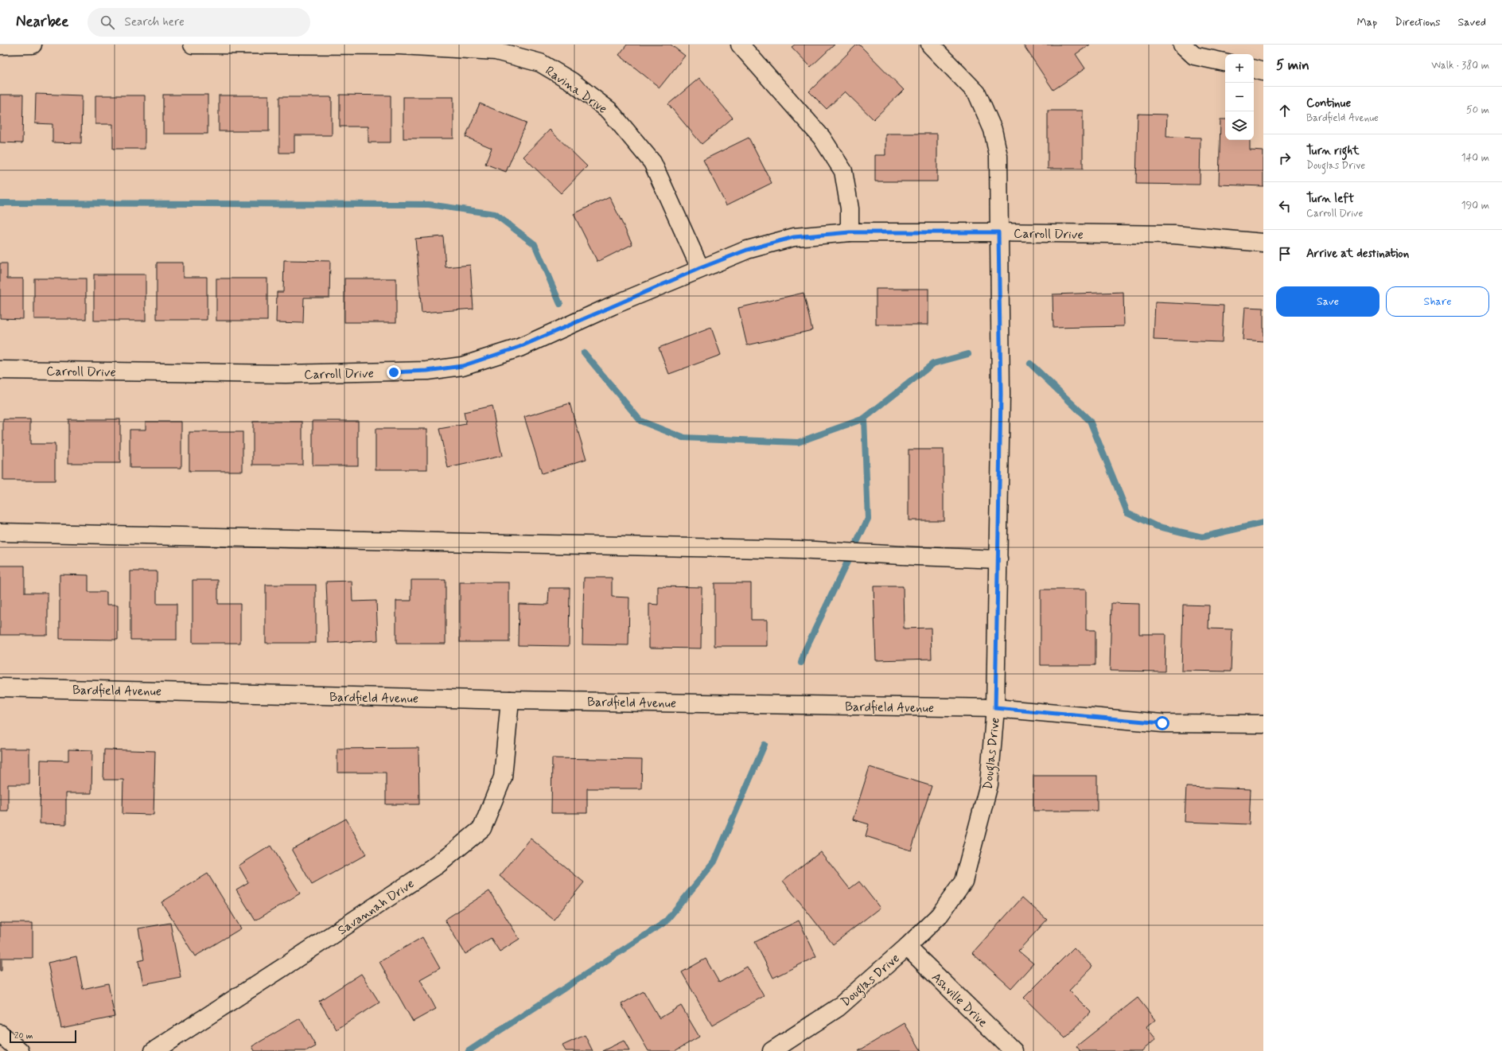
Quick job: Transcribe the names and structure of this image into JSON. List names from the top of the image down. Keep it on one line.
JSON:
{"streets":{"street":["Ravina Drive","Carroll Drive","Bardfield Avenue","Douglas Drive","Savannah Drive","Ashville Drive"]},"crossings":[["Ravina Drive","Carroll Drive"],["Carroll Drive","Douglas Drive"],["Bardfield Avenue","Douglas Drive"],["Bardfield Avenue","Savannah Drive"],["Douglas Drive","Ashville Drive"]],"scale_bar":"20 m","page":{"header":"Nearbee","search":"Search here","nav":["Map","Directions","Saved"],"heading":["5 min","Walk · 380 m"],"map_buttons":["+","−"],"list":[["Continue","Bardfield Avenue","50 m"],["Turn right","Douglas Drive","140 m"],["Turn left","Carroll Drive","190 m"],"Arrive at destination"],"buttons":["Save","Share"],"scale":"20 m"}}
